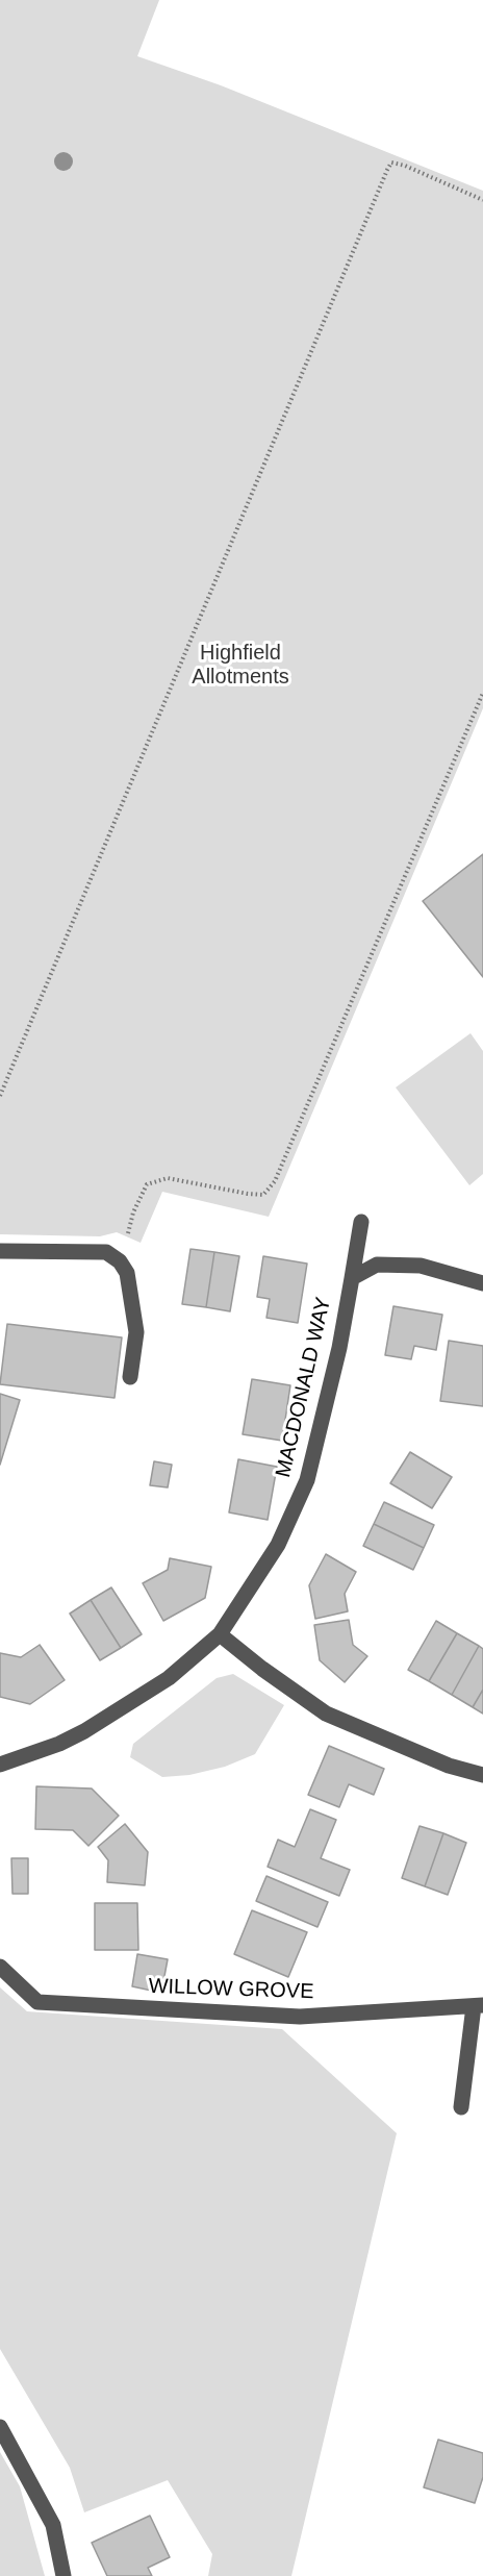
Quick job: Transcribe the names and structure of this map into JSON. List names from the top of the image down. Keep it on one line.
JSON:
{"streets":{"street":["MACDONALD WAY","WILLOW GROVE"]},"parks":["Highfield Allotments"]}
